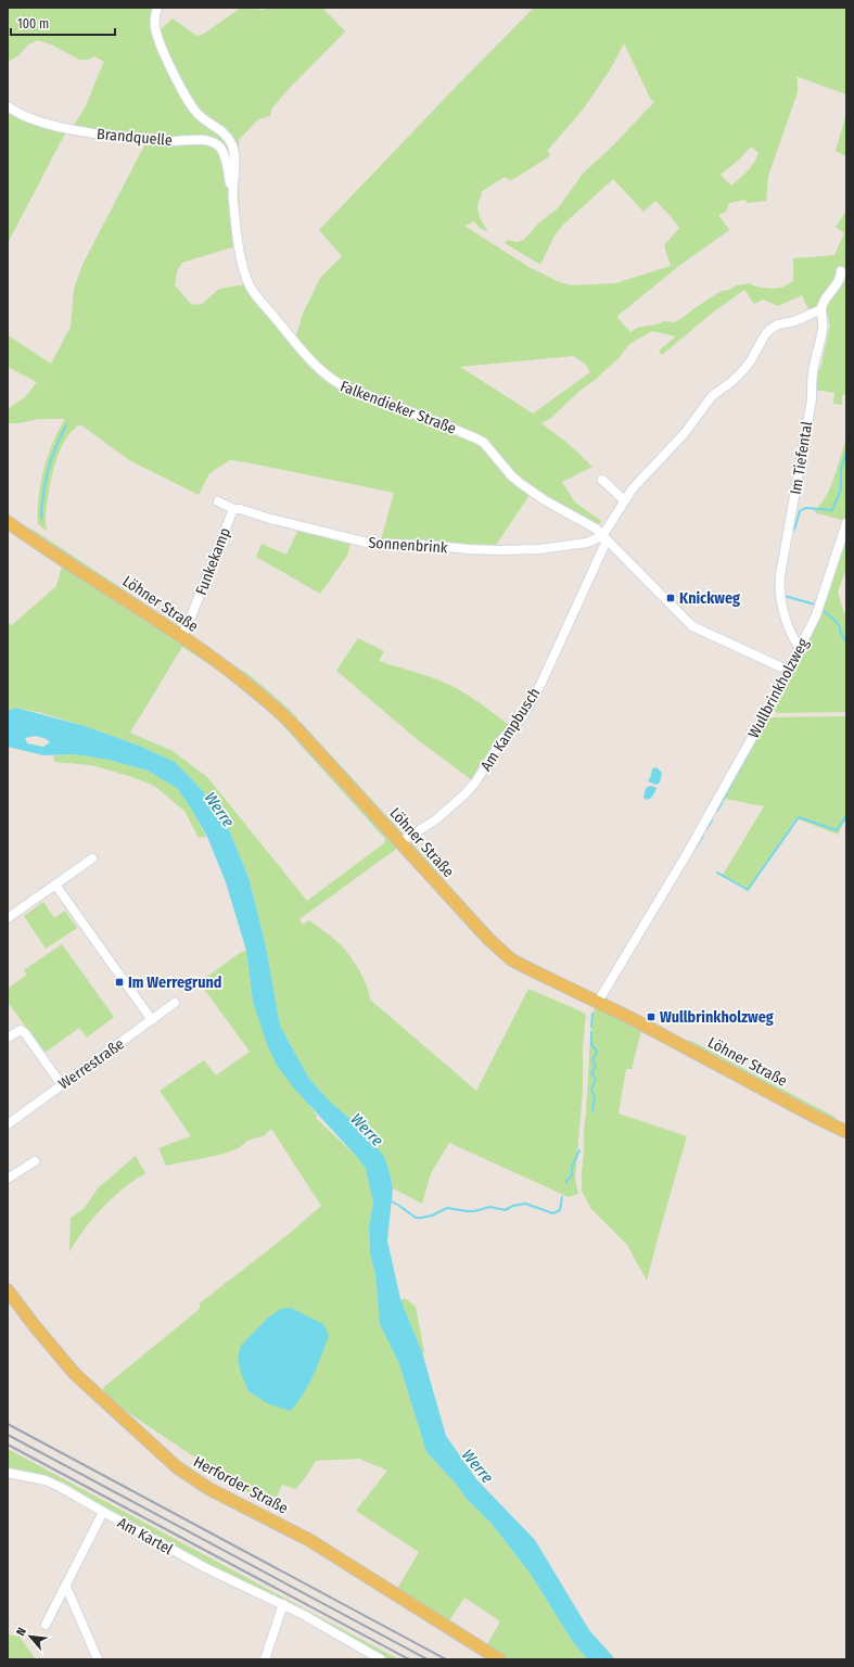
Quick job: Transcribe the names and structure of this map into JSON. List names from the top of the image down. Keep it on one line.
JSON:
{"streets":{"main road":["Löhner Straße","Herforder Straße"],"street":["Brandquelle","Falkendieker Straße","Im Tiefental","Sonnenbrink","Funkekamp","Wullbrinkholzweg","Am Kampbusch","Werrestraße","Am Kartel"]},"crossings":[["Brandquelle","Falkendieker Straße"],["Falkendieker Straße","Sonnenbrink"],["Falkendieker Straße","Wullbrinkholzweg"],["Falkendieker Straße","Am Kampbusch"],["Im Tiefental","Wullbrinkholzweg"],["Sonnenbrink","Funkekamp"],["Sonnenbrink","Am Kampbusch"],["Funkekamp","Löhner Straße"],["Löhner Straße","Wullbrinkholzweg"],["Löhner Straße","Am Kampbusch"]],"water":["Werre"],"places":{"transit":["Knickweg","Im Werregrund","Wullbrinkholzweg"]},"scale_bar":"100 m","north":"top left"}
